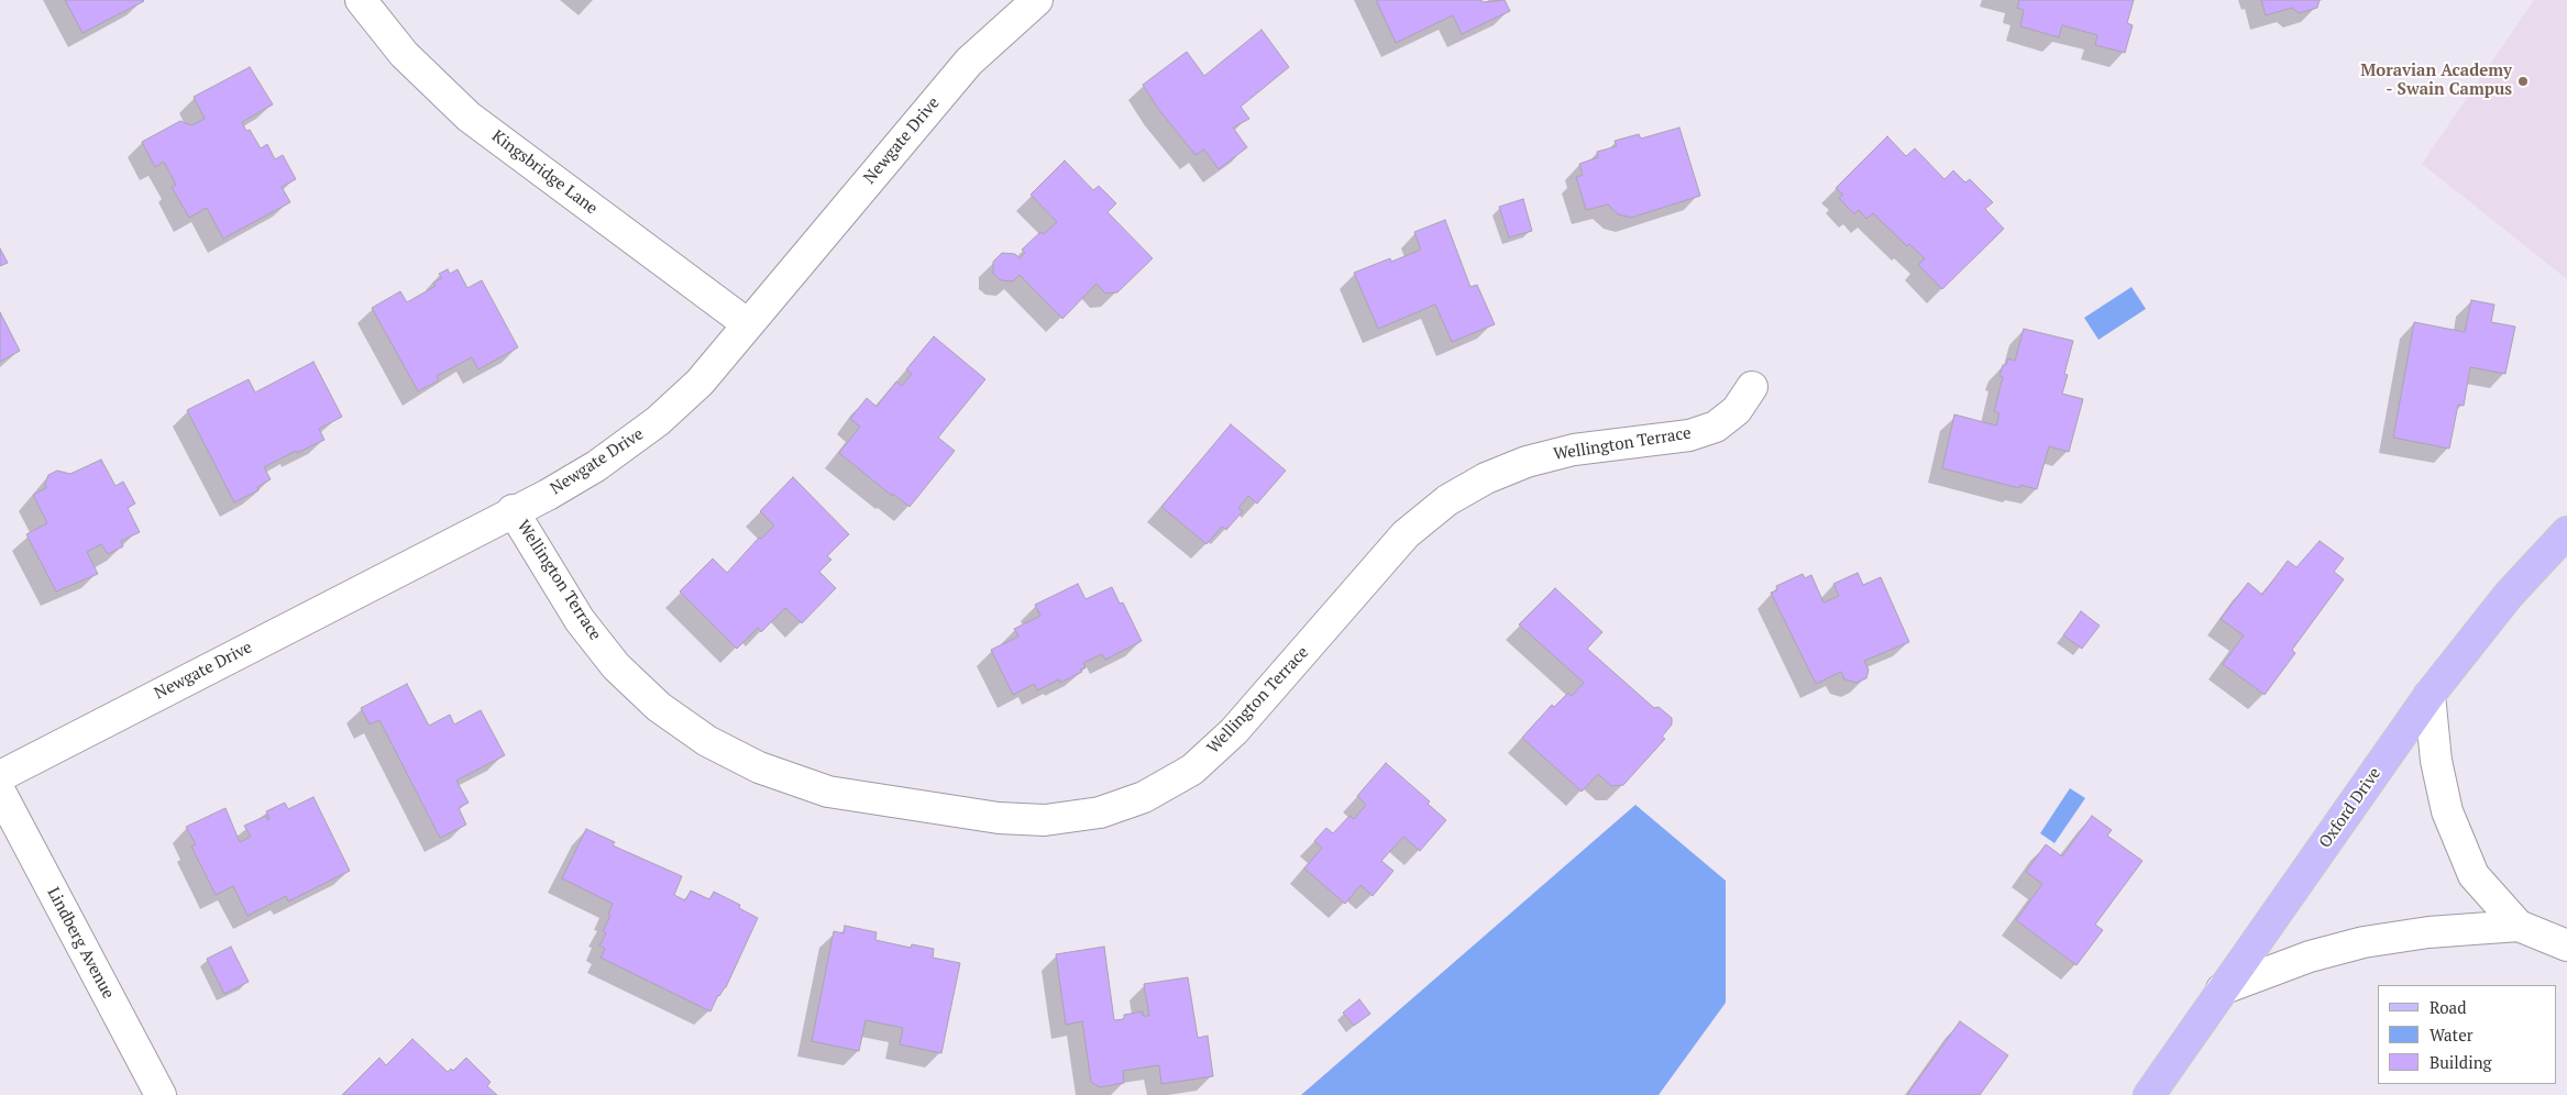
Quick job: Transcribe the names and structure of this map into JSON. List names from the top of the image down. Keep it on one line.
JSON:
{"streets":{"main road":["Oxford Drive"],"street":["Newgate Drive","Kingsbridge Lane","Wellington Terrace","Lindberg Avenue"]},"crossings":[["Newgate Drive","Kingsbridge Lane"],["Newgate Drive","Wellington Terrace"]],"places":["Moravian Academy - Swain Campus"],"legend":["Road","Water","Building"]}
